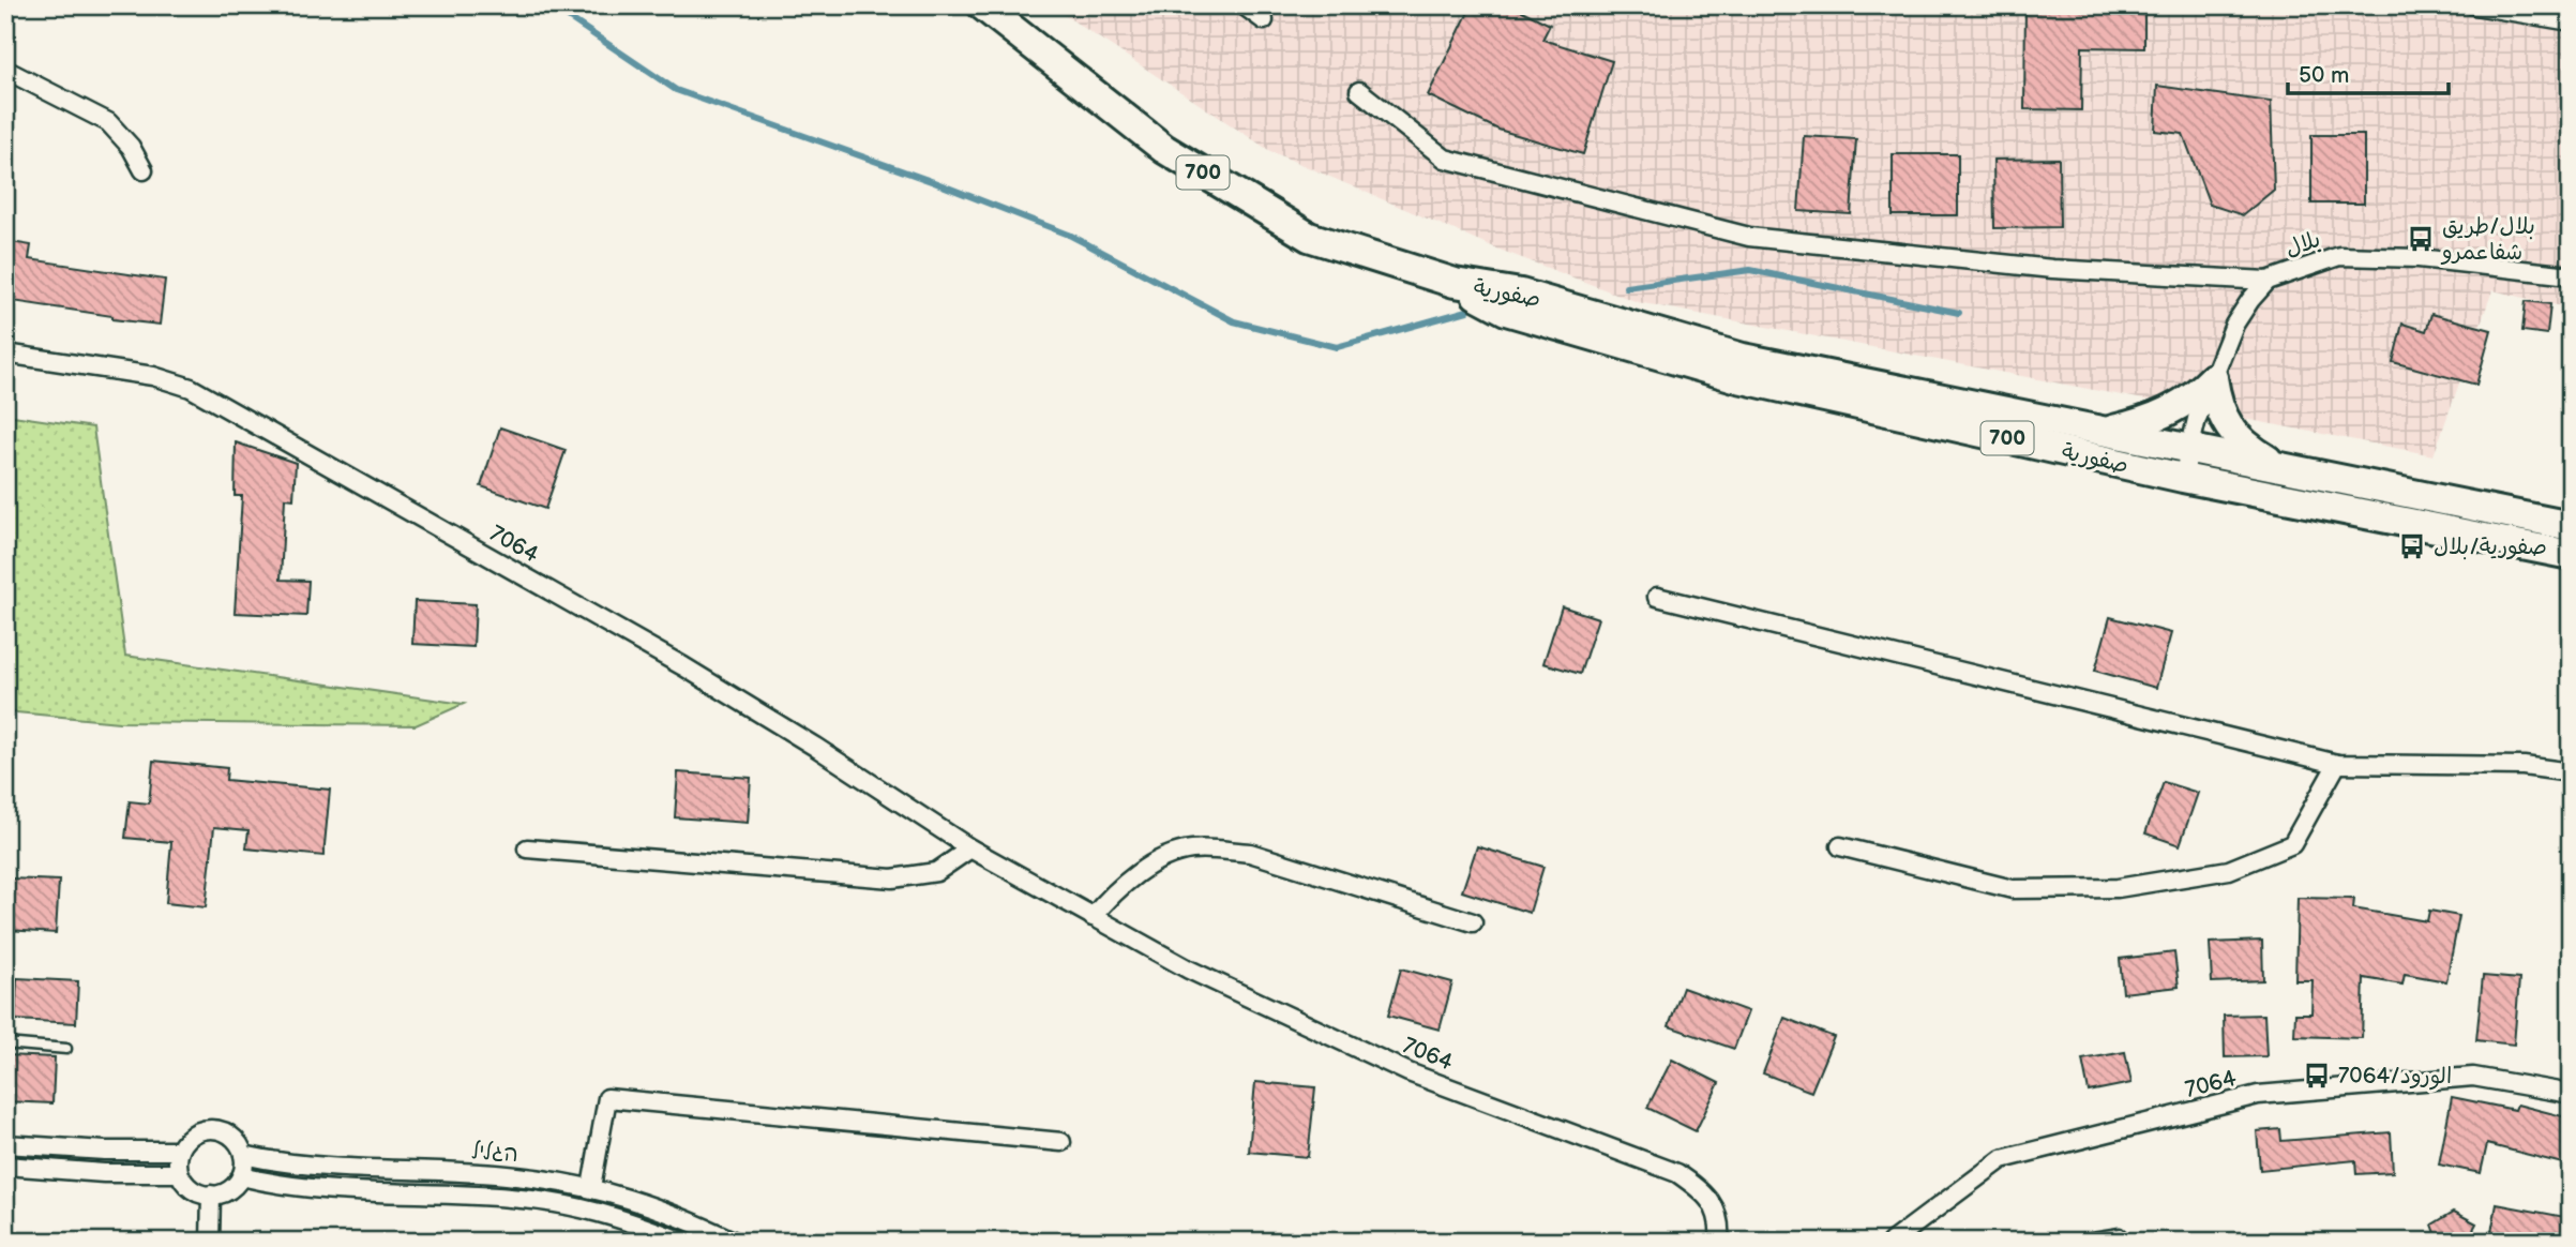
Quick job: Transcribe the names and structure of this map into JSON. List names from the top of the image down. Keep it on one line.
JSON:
{"streets":{"main road":["700","صفورية"],"street":["بلال","7064","הגליל"]},"crossings":[["بلال","صفورية"]],"places":{"bus stop":["بلال/طريق شفاعمرو","صفورية/بلال","الورود/7064"]},"scale_bar":"50 m"}
